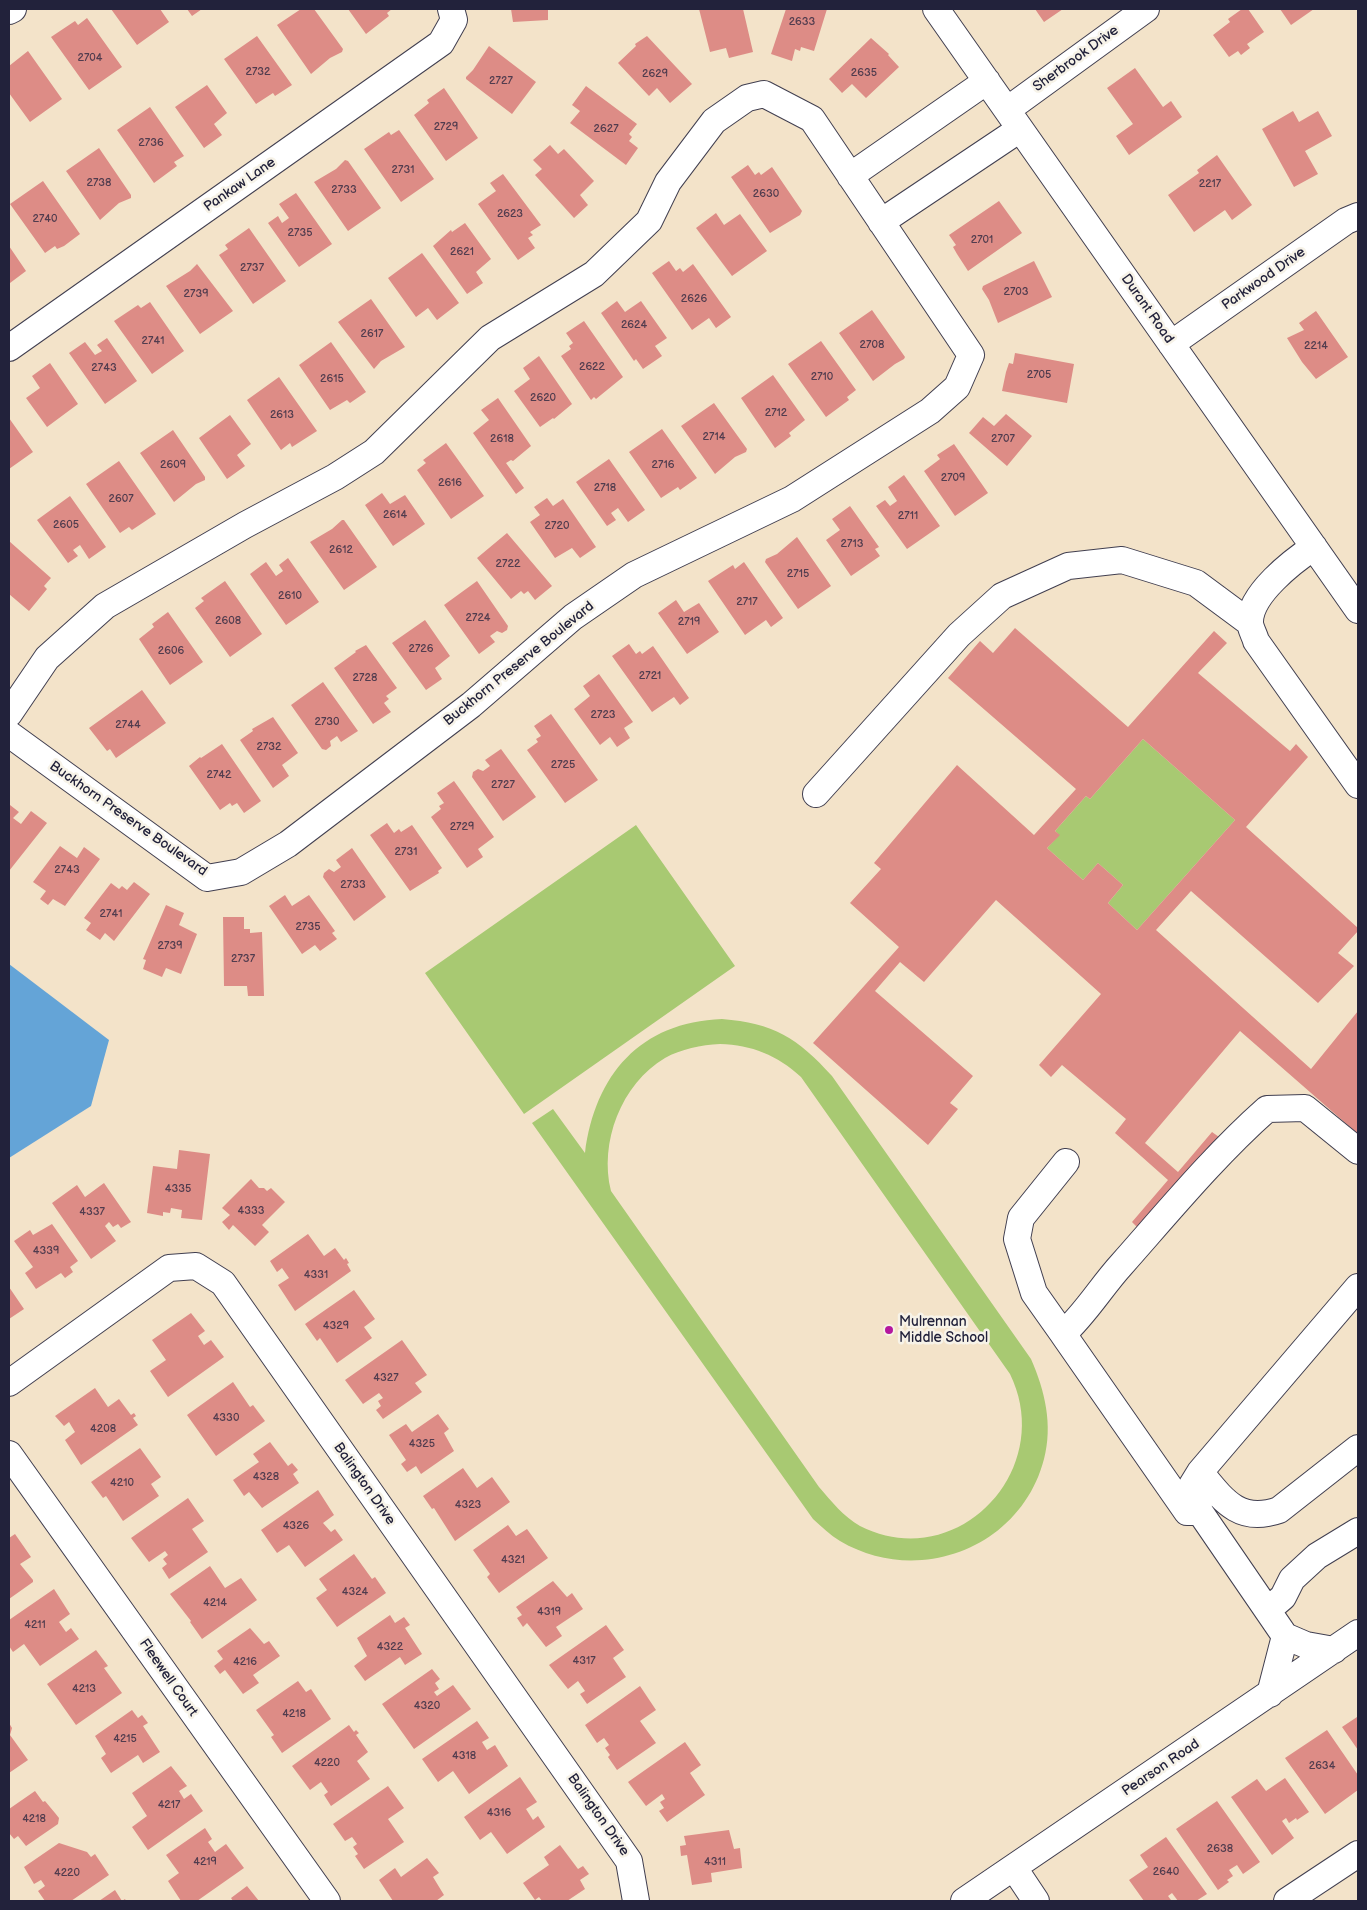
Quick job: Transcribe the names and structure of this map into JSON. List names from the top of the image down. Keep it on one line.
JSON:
{"streets":{"street":["Sherbrook Drive","Pankaw Lane","Parkwood Drive","Durant Road","Buckhorn Preserve Boulevard","Balington Drive","Fleewell Court","Pearson Road"]},"crossings":[["Sherbrook Drive","Durant Road"],["Parkwood Drive","Durant Road"]],"places":["Mulrennan Middle School"],"house_numbers":["2633","2704","2732","2635","2629","2727","2729","2627","2736","2731","2738","2217","2733","2630","2623","2740","2735","2701","2621","2737","2703","2739","2626","2624","2617","2741","2708","2214","2622","2743","2705","2710","2615","2620","2712","2613","2714","2618","2707","2609","2716","2709","2616","2718","2607","2614","2711","2605","2720","2713","2612","2722","2715","2610","2717","2724","2608","2719","2726","2606","2721","2728","2723","2730","2744","2732","2725","2742","2727","2729","2731","2743","2733","2741","2735","2739","2737","4335","4333","4337","4339","4331","4329","4327","4330","4208","4325","4328","4210","4323","4326","4321","4324","4214","4319","4211","4322","4317","4216","4213","4320","4218","4215","4318","4220","2634","4217","4316","4218","2638","4219","4311","2640","4220"]}
